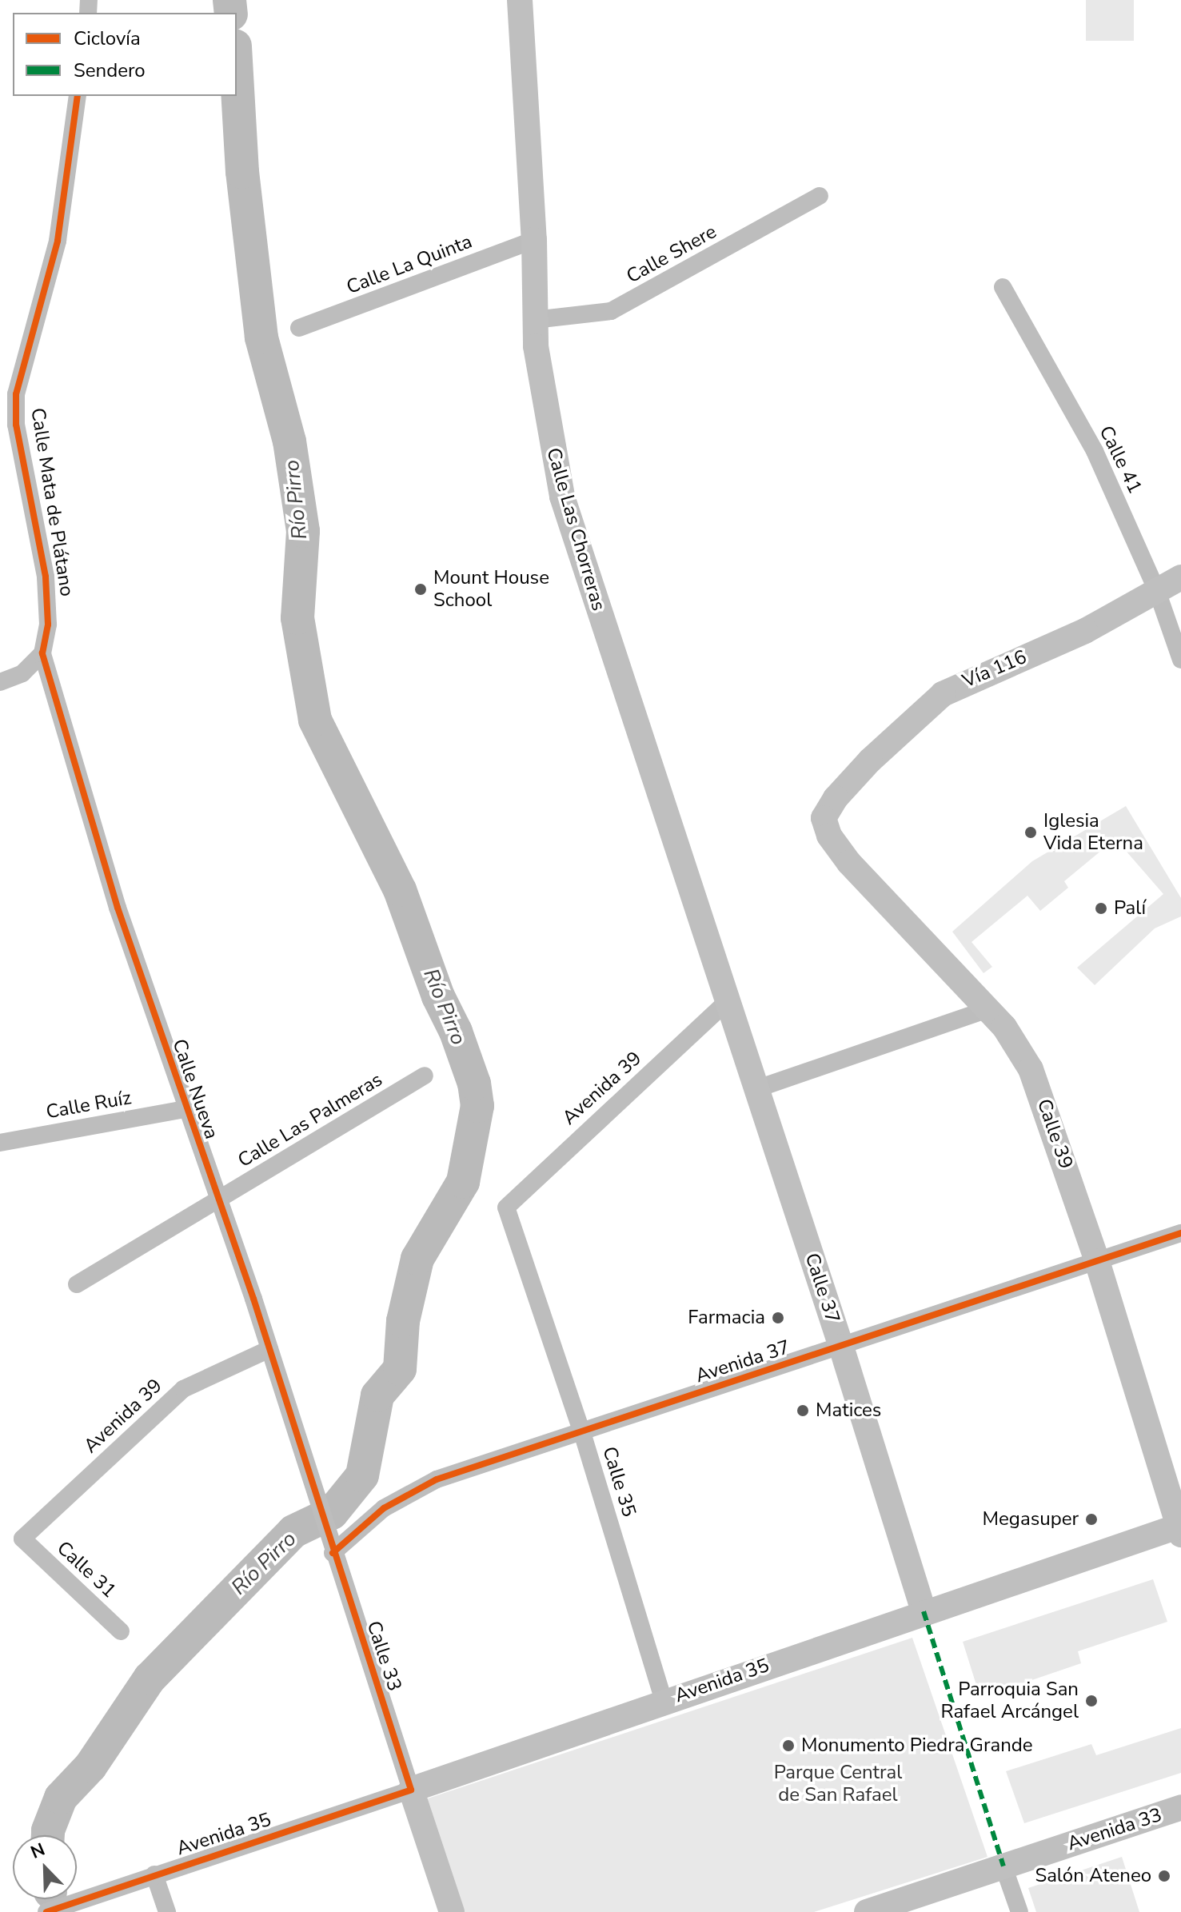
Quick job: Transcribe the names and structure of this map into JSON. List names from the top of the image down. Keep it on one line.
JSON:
{"streets":{"main road":["Calle Las Chorreras","Vía 116","Calle 39","Calle 37","Calle 33","Avenida 35","Avenida 33"],"street":["Calle Shere","Calle La Quinta","Calle 41","Calle Mata de Plátano","Avenida 39","Calle Nueva","Calle Ruíz","Calle Las Palmeras","Avenida 37","Calle 35","Calle 31"]},"crossings":[["Calle Shere","Calle Las Chorreras"],["Calle La Quinta","Calle Las Chorreras"],["Calle 41","Vía 116"],["Calle Mata de Plátano","Calle Nueva"],["Calle Las Chorreras","Avenida 39"],["Calle Las Chorreras","Calle 37"],["Vía 116","Calle 39"],["Avenida 39","Calle Nueva"],["Avenida 39","Calle 37"],["Avenida 39","Calle 35"],["Avenida 39","Calle 31"],["Calle Nueva","Calle Ruíz"],["Calle Nueva","Calle Las Palmeras"],["Calle Nueva","Calle 33"],["Calle 39","Avenida 37"],["Calle 39","Avenida 35"],["Calle 37","Avenida 37"],["Calle 37","Avenida 35"],["Avenida 37","Calle 35"],["Avenida 37","Calle 33"],["Calle 35","Avenida 35"],["Calle 33","Avenida 35"]],"water":["Río Pirro"],"parks":["Parque Central de San Rafael"],"places":["Mount House School","Iglesia Vida Eterna","Palí","Farmacia","Matices","Megasuper","Parroquia San Rafael Arcángel","Monumento Piedra Grande","Salón Ateneo"],"legend":["Ciclovía","Sendero"],"north":"top left"}
